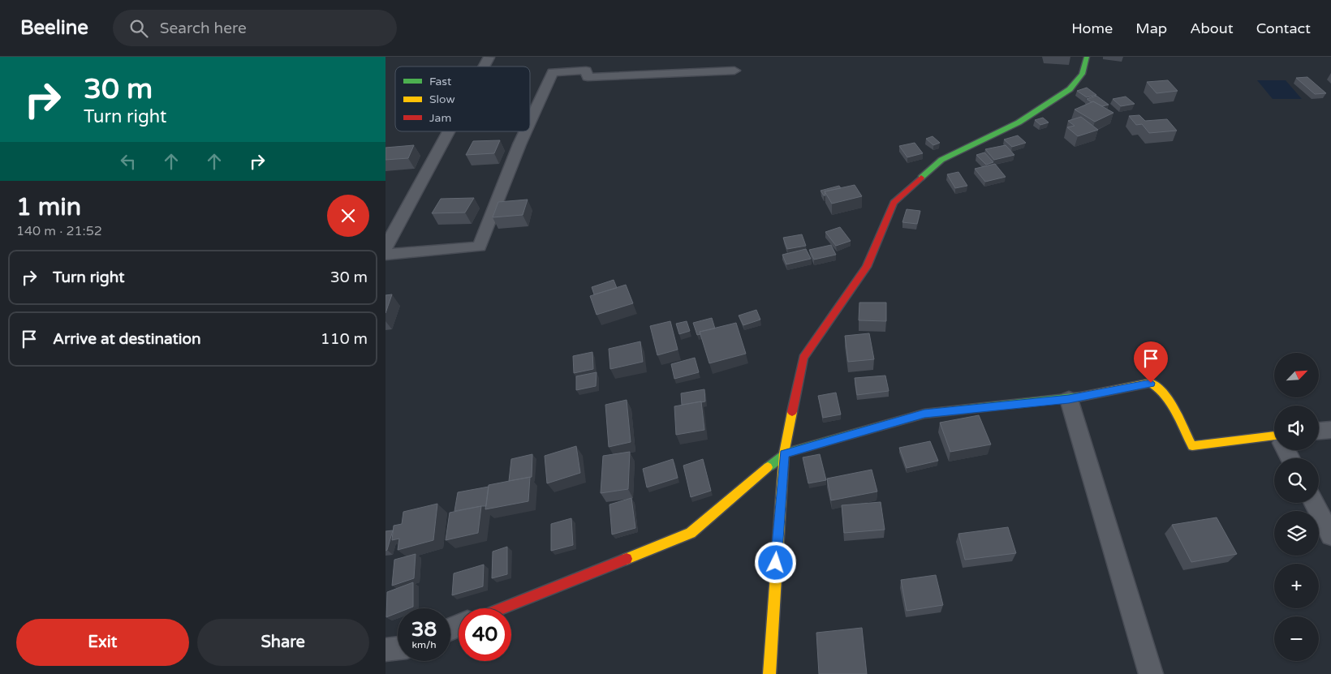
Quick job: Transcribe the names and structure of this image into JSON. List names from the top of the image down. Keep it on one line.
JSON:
{"legend":["Fast","Slow","Jam"],"north":"top right","page":{"header":"Beeline","search":"Search here","nav":["Home","Map","About","Contact"],"turn":["30 m","Turn right"],"heading":["1 min","140 m · 21:52"],"list":[{"name":"Turn right","value":"30 m"},{"name":"Arrive at destination","value":"110 m"}],"map_buttons":["+","−"],"speed":"38 km/h","limit":"40","buttons":["Exit","Share"]}}
